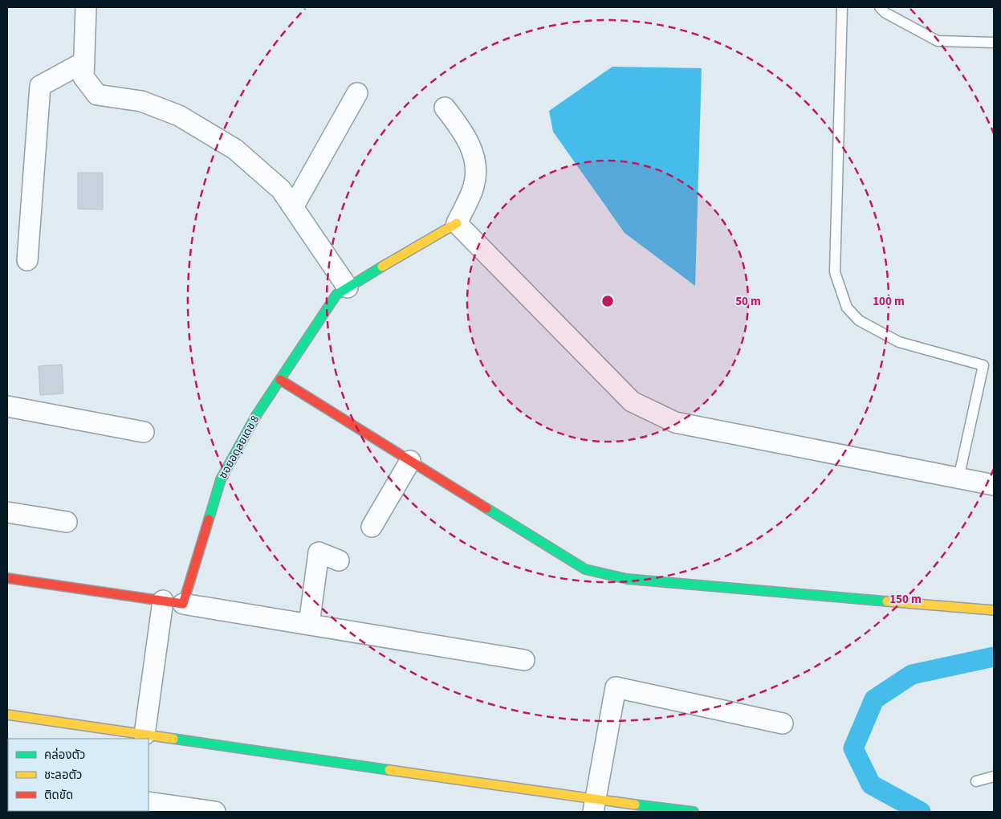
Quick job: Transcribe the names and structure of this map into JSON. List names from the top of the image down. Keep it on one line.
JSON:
{"streets":{"street":["ซอยอดุลยเดช 8"]},"legend":["คล่องตัว","ชะลอตัว","ติดขัด"],"rings":["50 m","100 m","150 m"]}
